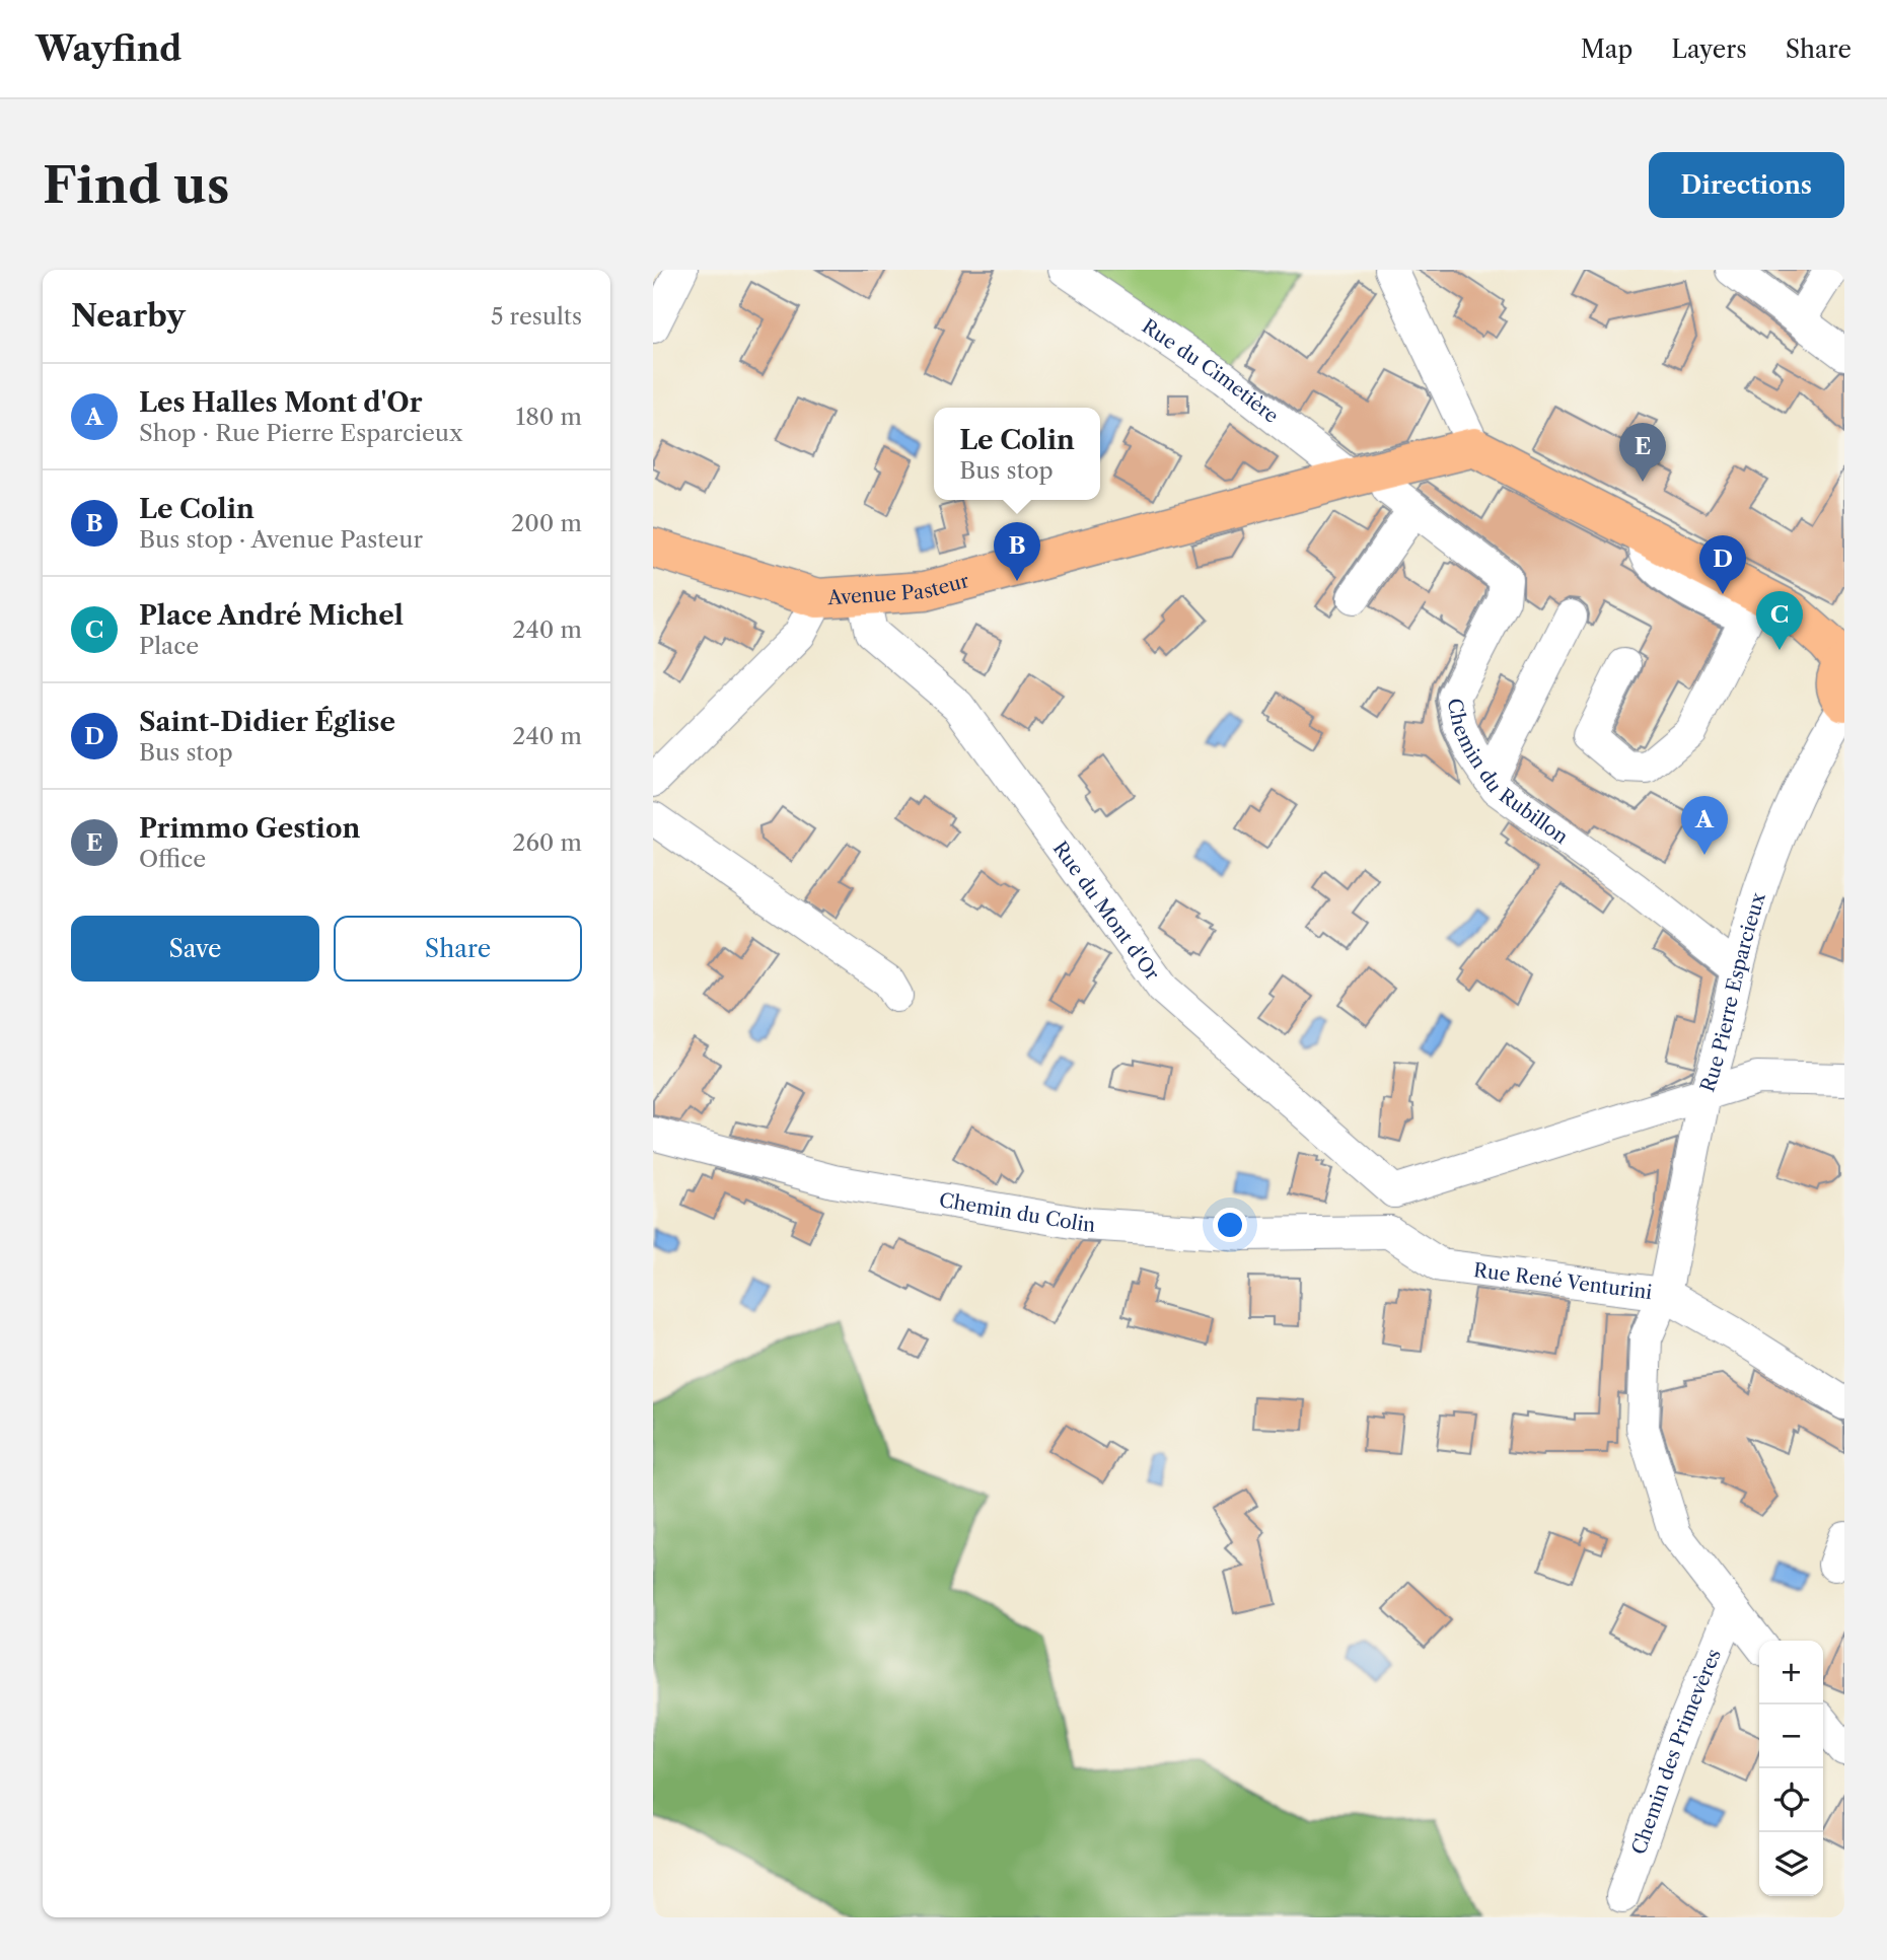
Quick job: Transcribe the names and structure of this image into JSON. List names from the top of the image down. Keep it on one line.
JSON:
{"streets":{"main road":["Avenue Pasteur"],"street":["Rue du Cimetière","Chemin du Rubillon","Rue du Mont d'Or","Rue Pierre Esparcieux","Chemin du Colin","Rue René Venturini","Chemin des Primevères"]},"crossings":[["Rue du Cimetière","Avenue Pasteur"],["Rue du Cimetière","Chemin du Rubillon"],["Avenue Pasteur","Chemin du Rubillon"],["Avenue Pasteur","Rue du Mont d'Or"],["Chemin du Rubillon","Rue Pierre Esparcieux"],["Rue Pierre Esparcieux","Rue René Venturini"],["Rue Pierre Esparcieux","Chemin des Primevères"],["Chemin du Colin","Rue René Venturini"]],"page":{"header":"Wayfind","nav":["Map","Layers","Share"],"buttons":["Directions",["Save","Share"]],"title":"Find us","heading":["Nearby","5 results"],"list":[{"mark":"A","name":"Les Halles Mont d'Or","note":"Shop · Rue Pierre Esparcieux","value":"180 m"},{"mark":"B","name":"Le Colin","note":"Bus stop · Avenue Pasteur","value":"200 m"},{"mark":"C","name":"Place André Michel","note":"Place","value":"240 m"},{"mark":"D","name":"Saint-Didier Église","note":"Bus stop","value":"240 m"},{"mark":"E","name":"Primmo Gestion","note":"Office","value":"260 m"}],"popup":["Le Colin","Bus stop"],"pins":["E","B","D","C","A"],"map_buttons":["+","−"]}}
